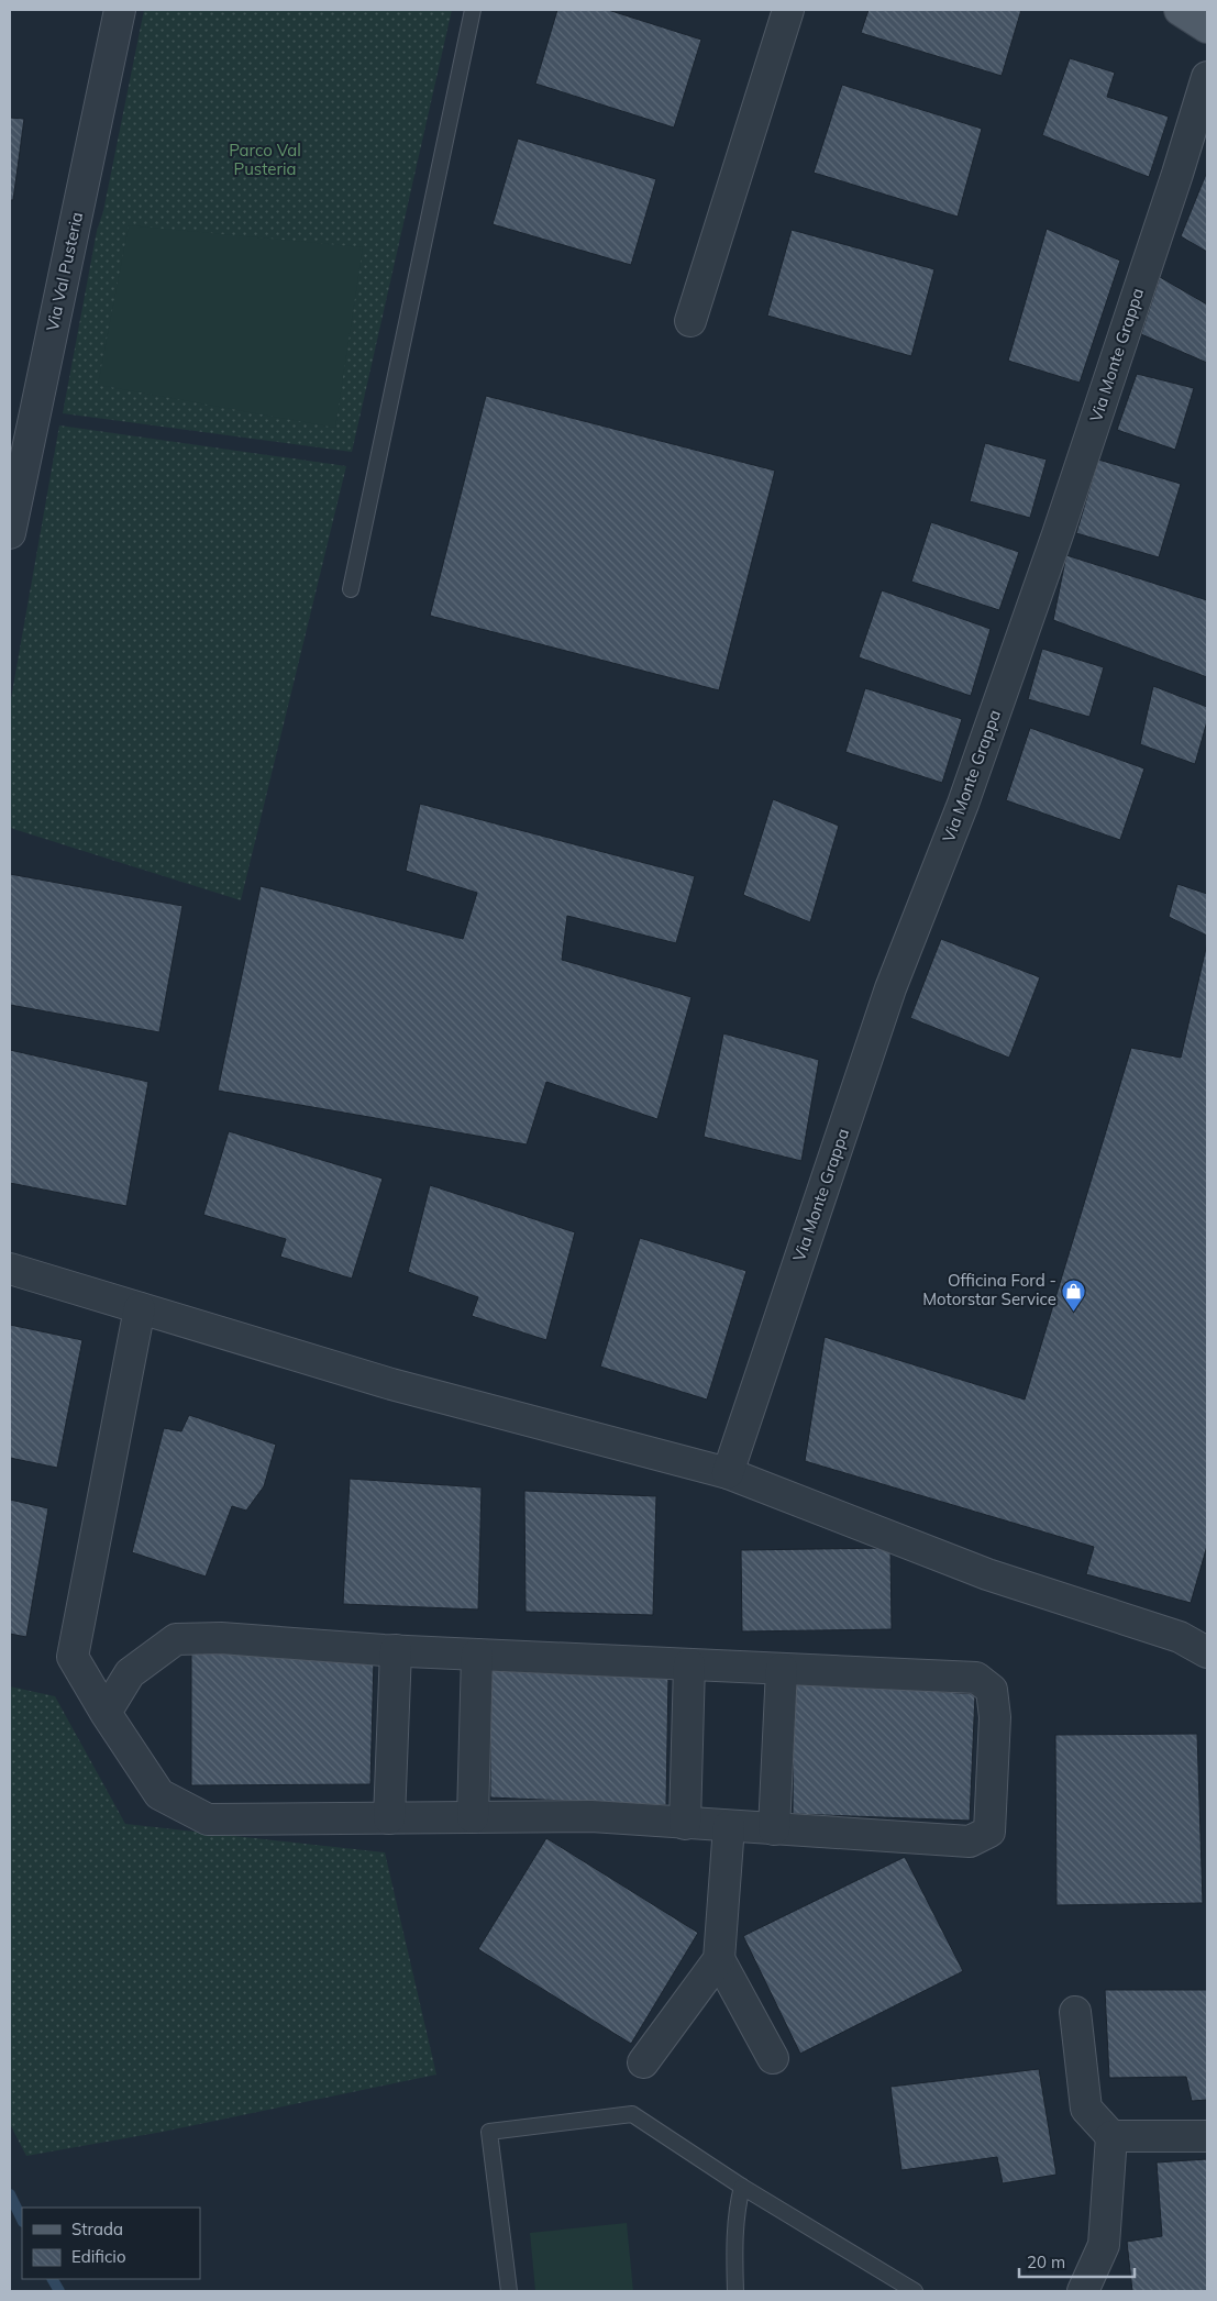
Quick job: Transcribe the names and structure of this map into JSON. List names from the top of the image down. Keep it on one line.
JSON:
{"streets":{"street":["Via Val Pusteria","Via Monte Grappa"]},"parks":["Parco Val Pusteria"],"places":{"shop":["Officina Ford - Motorstar Service"]},"legend":["Strada","Edificio"],"scale_bar":"20 m"}
